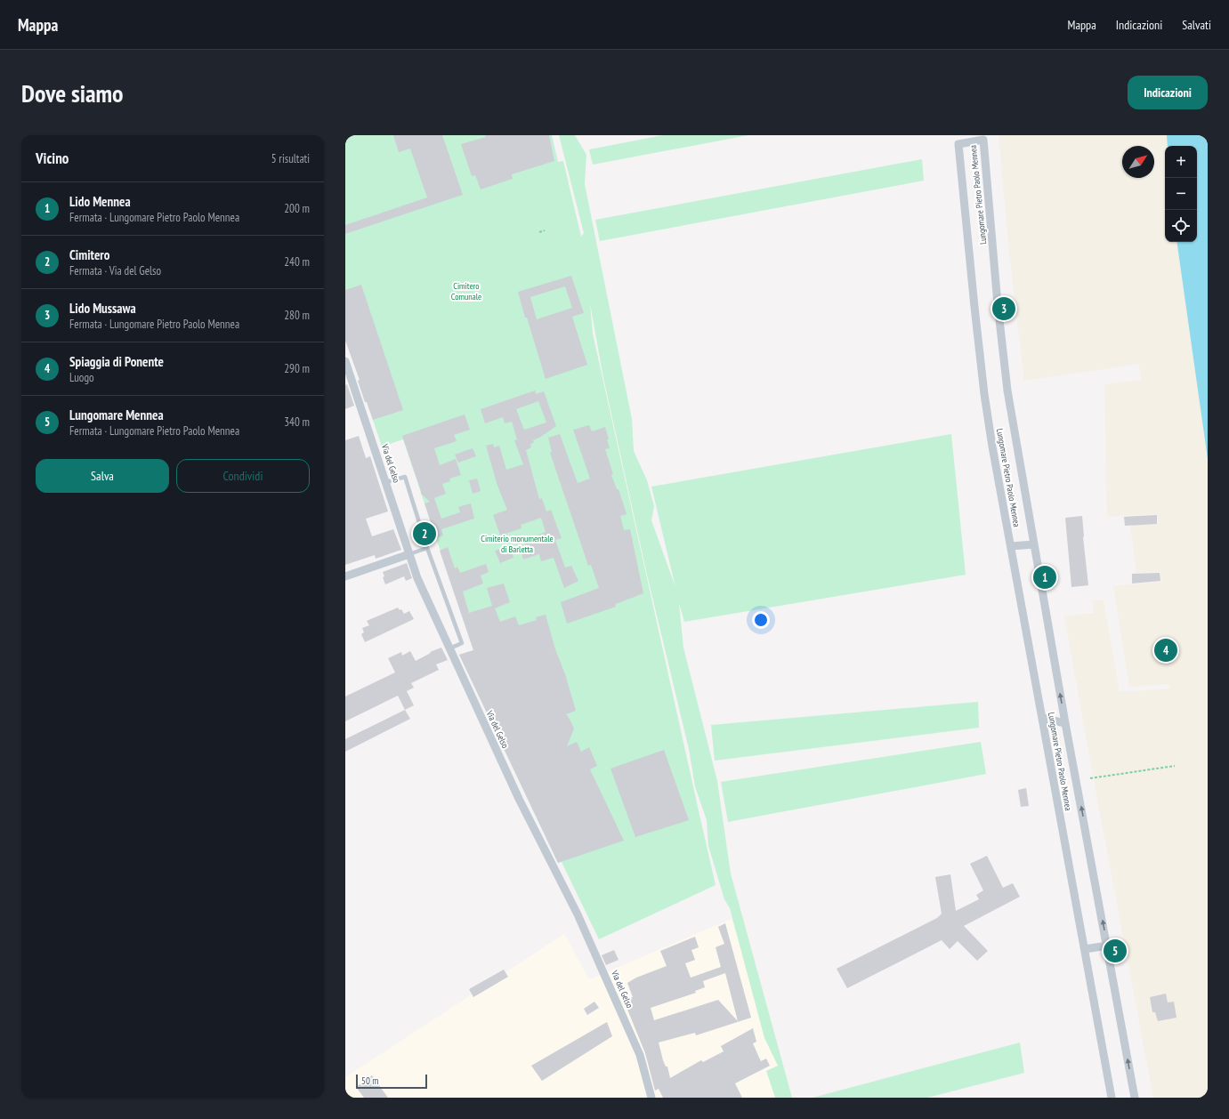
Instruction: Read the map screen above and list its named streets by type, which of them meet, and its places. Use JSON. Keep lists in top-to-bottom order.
{
  "streets": {
    "street": ["Lungomare Pietro Paolo Mennea", "Via del Gelso"]
  },
  "parks": ["Cimitero Comunale", "Cimiterio monumentale di Barletta"],
  "scale_bar": "50 m",
  "north": "top right",
  "page": {
    "header": "Mappa",
    "nav": ["Mappa", "Indicazioni", "Salvati"],
    "buttons": [
      "Indicazioni",
      ["Salva", "Condividi"]
    ],
    "title": "Dove siamo",
    "heading": ["Vicino", "5 risultati"],
    "map_buttons": ["+", "−"],
    "list": [
      {
        "mark": "1",
        "name": "Lido Mennea",
        "note": "Fermata · Lungomare Pietro Paolo Mennea",
        "value": "200 m"
      },
      {
        "mark": "2",
        "name": "Cimitero",
        "note": "Fermata · Via del Gelso",
        "value": "240 m"
      },
      {
        "mark": "3",
        "name": "Lido Mussawa",
        "note": "Fermata · Lungomare Pietro Paolo Mennea",
        "value": "280 m"
      },
      {
        "mark": "4",
        "name": "Spiaggia di Ponente",
        "note": "Luogo",
        "value": "290 m"
      },
      {
        "mark": "5",
        "name": "Lungomare Mennea",
        "note": "Fermata · Lungomare Pietro Paolo Mennea",
        "value": "340 m"
      }
    ],
    "pins": [
      "3",
      "2",
      "1",
      "4",
      "5"
    ],
    "scale": "50 m"
  }
}
